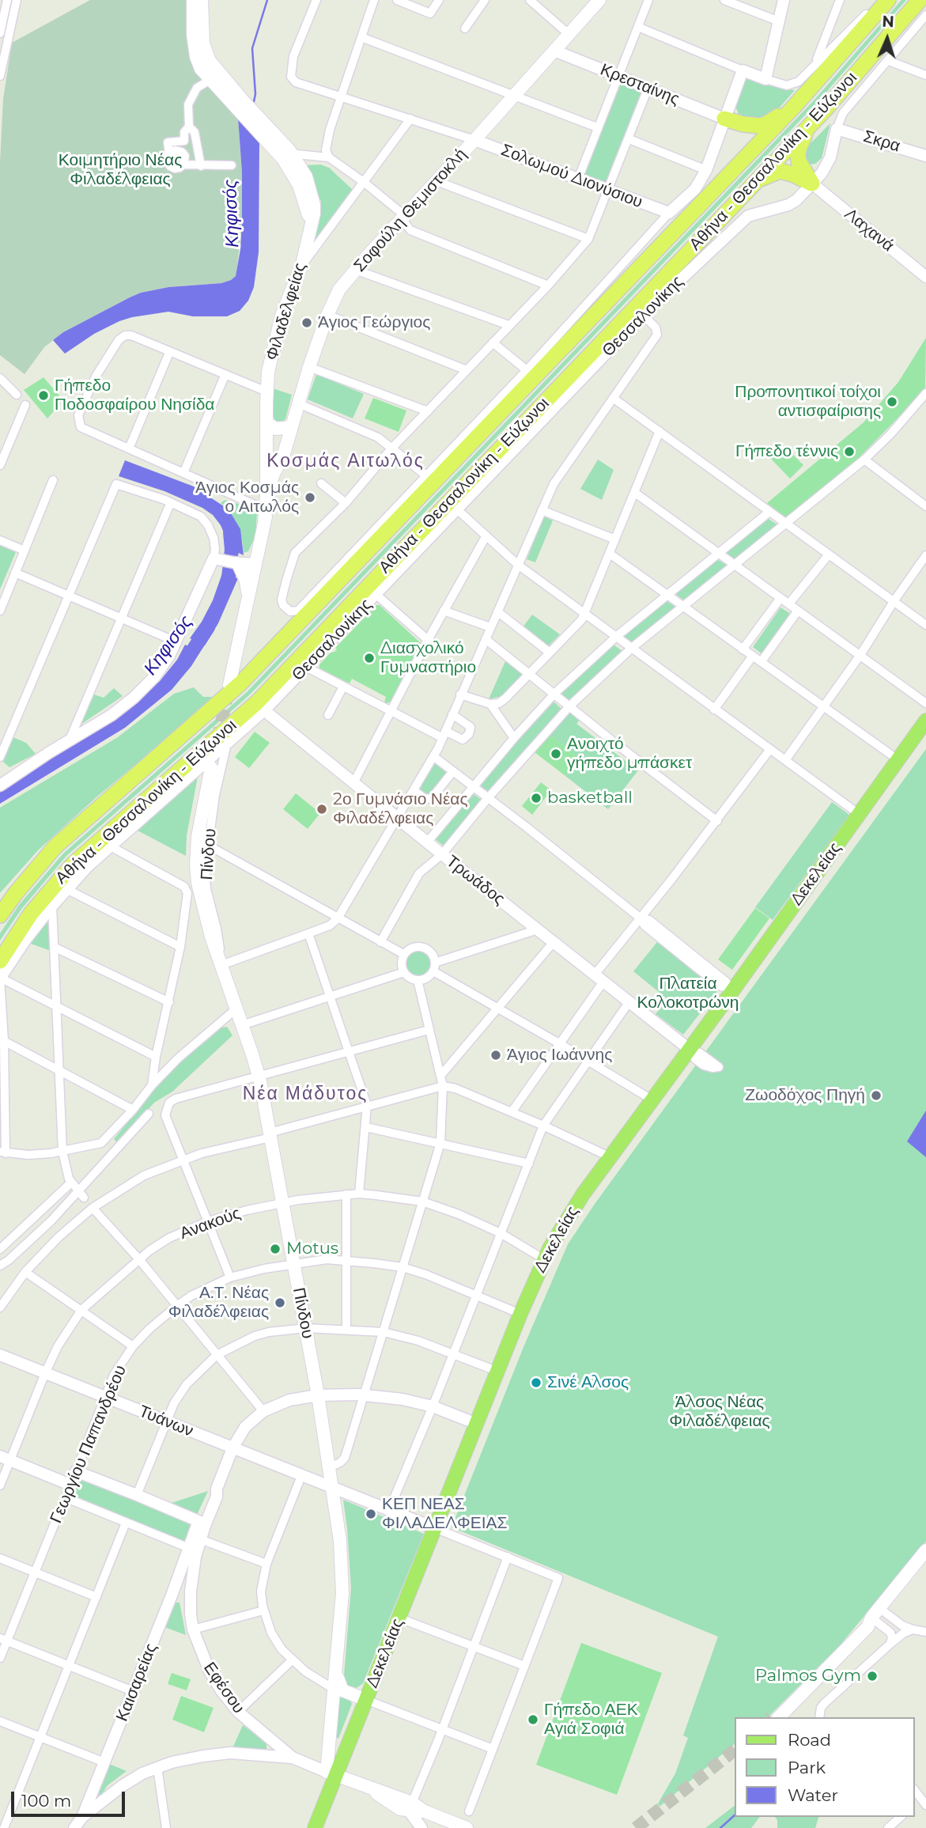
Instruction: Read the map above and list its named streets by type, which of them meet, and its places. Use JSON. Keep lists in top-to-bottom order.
{
  "streets": {
    "highway": ["Αθήνα - Θεσσαλονίκη - Εύζωνοι"],
    "main road": [
      "Σοφούλη Θεμιστοκλή",
      "Φιλαδελφείας",
      "Πίνδου",
      "Δεκελείας"
    ],
    "street": [
      "Κρεσταίνης",
      "Σκρα",
      "Σολωμού Διονύσιου",
      "Λαχανά",
      "Θεσσαλονίκης",
      "Τρωάδος",
      "Ανακούς",
      "Τυάνων",
      "Γεωργίου Παπανδρέου",
      "Καισαρείας",
      "Εφέσου"
    ]
  },
  "crossings": [
    ["Κρεσταίνης", "Σοφούλη Θεμιστοκλή"],
    ["Σκρα", "Θεσσαλονίκης"],
    ["Αθήνα - Θεσσαλονίκη - Εύζωνοι", "Τρωάδος"],
    ["Σολωμού Διονύσιου", "Σοφούλη Θεμιστοκλή"],
    ["Σοφούλη Θεμιστοκλή", "Φιλαδελφείας"],
    ["Λαχανά", "Θεσσαλονίκης"],
    ["Πίνδου", "Δεκελείας"],
    ["Πίνδου", "Ανακούς"],
    ["Πίνδου", "Τυάνων"],
    ["Πίνδου", "Γεωργίου Παπανδρέου"],
    ["Πίνδου", "Εφέσου"],
    ["Δεκελείας", "Τρωάδος"],
    ["Δεκελείας", "Ανακούς"],
    ["Δεκελείας", "Τυάνων"],
    ["Δεκελείας", "Γεωργίου Παπανδρέου"],
    ["Δεκελείας", "Εφέσου"],
    ["Ανακούς", "Τυάνων"],
    ["Τυάνων", "Γεωργίου Παπανδρέου"],
    ["Τυάνων", "Εφέσου"],
    ["Καισαρείας", "Εφέσου"]
  ],
  "districts": ["Κοσμάς Αιτωλός", "Νέα Μάδυτος"],
  "water": ["Κηφισός"],
  "parks": ["Κοιμητήριο Νέας Φιλαδέλφειας", "Πλατεία Κολοκοτρώνη", "Άλσος Νέας Φιλαδέλφειας"],
  "places": [
    "Άγιος Γεώργιος",
    "Γήπεδο Ποδοσφαίρου Νησίδα",
    "Προπονητικοί τοίχοι αντισφαίρισης",
    "Γήπεδο τέννις",
    "Άγιος Κοσμάς ο Αιτωλός",
    "Διασχολικό Γυμναστήριο",
    "Ανοιχτό γήπεδο μπάσκετ",
    "basketball",
    "2ο Γυμνάσιο Νέας Φιλαδέλφειας",
    "Άγιος Ιωάννης",
    "Ζωοδόχος Πηγή",
    "Motus",
    "Α.Τ. Νέας Φιλαδέλφειας",
    "Σινέ Αλσος",
    "ΚΕΠ ΝΕΑΣ ΦΙΛΑΔΕΛΦΕΙΑΣ",
    "Palmos Gym",
    "Γήπεδο ΑΕΚ Αγιά Σοφιά"
  ],
  "legend": ["Road", "Park", "Water"],
  "scale_bar": "100 m",
  "north": "top"
}
